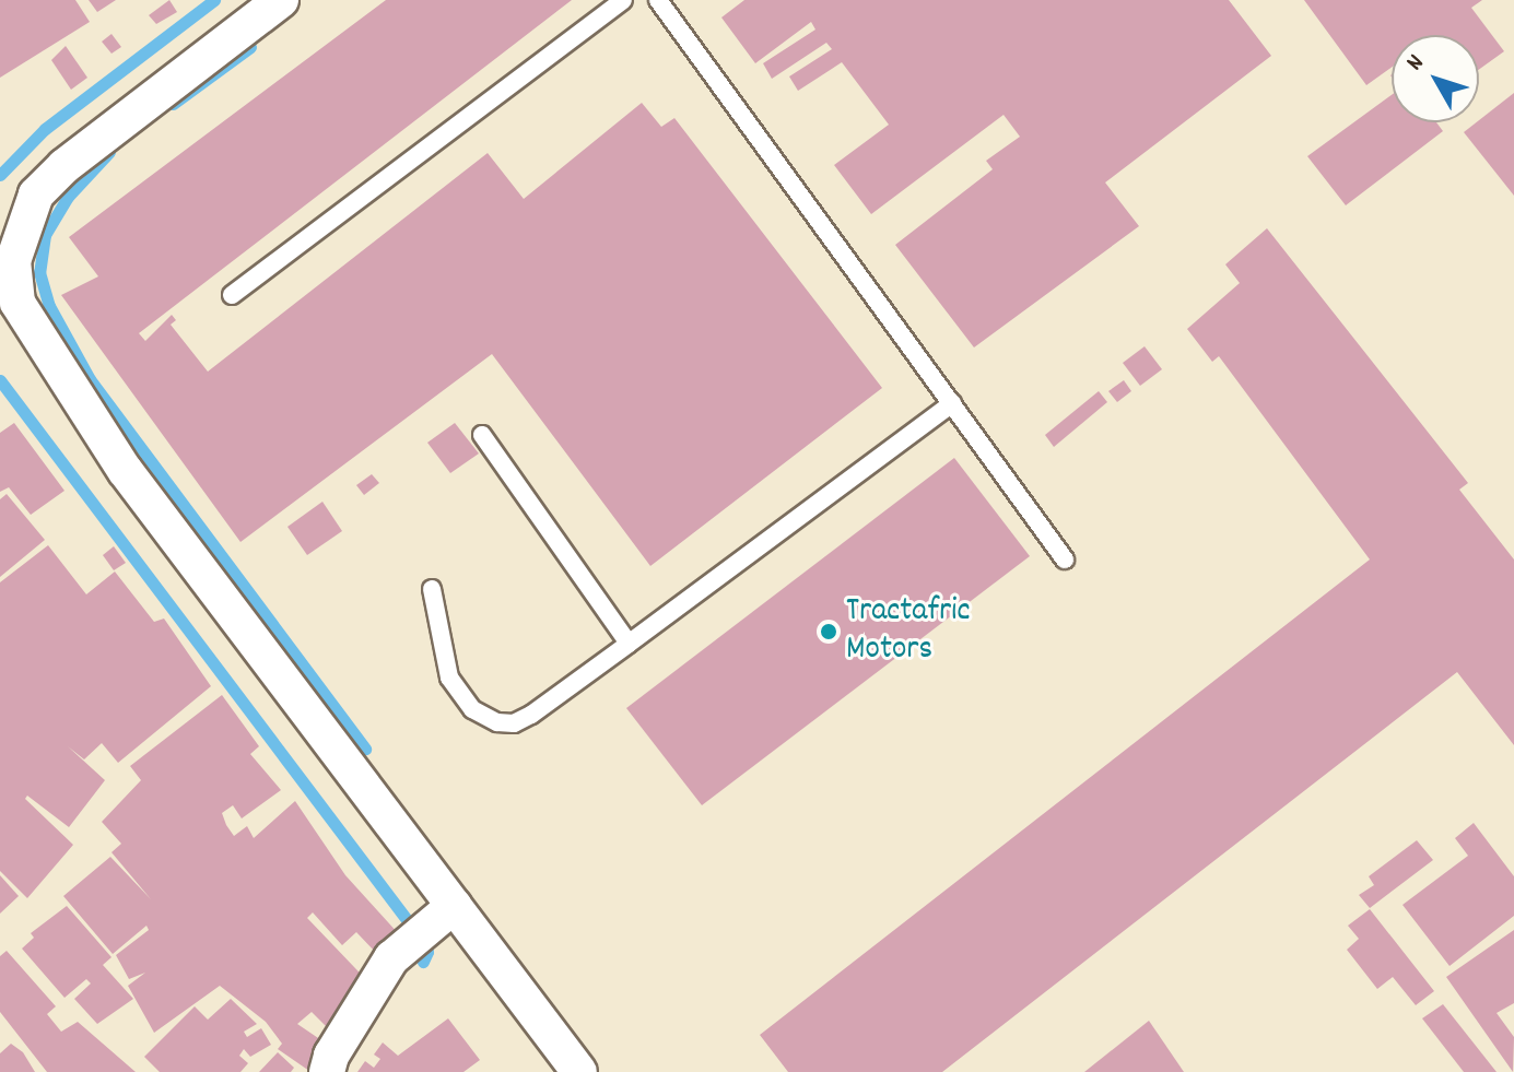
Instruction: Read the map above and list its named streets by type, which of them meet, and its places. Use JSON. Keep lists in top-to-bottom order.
{
  "places": ["Tractafric Motors"],
  "north": "top left"
}
